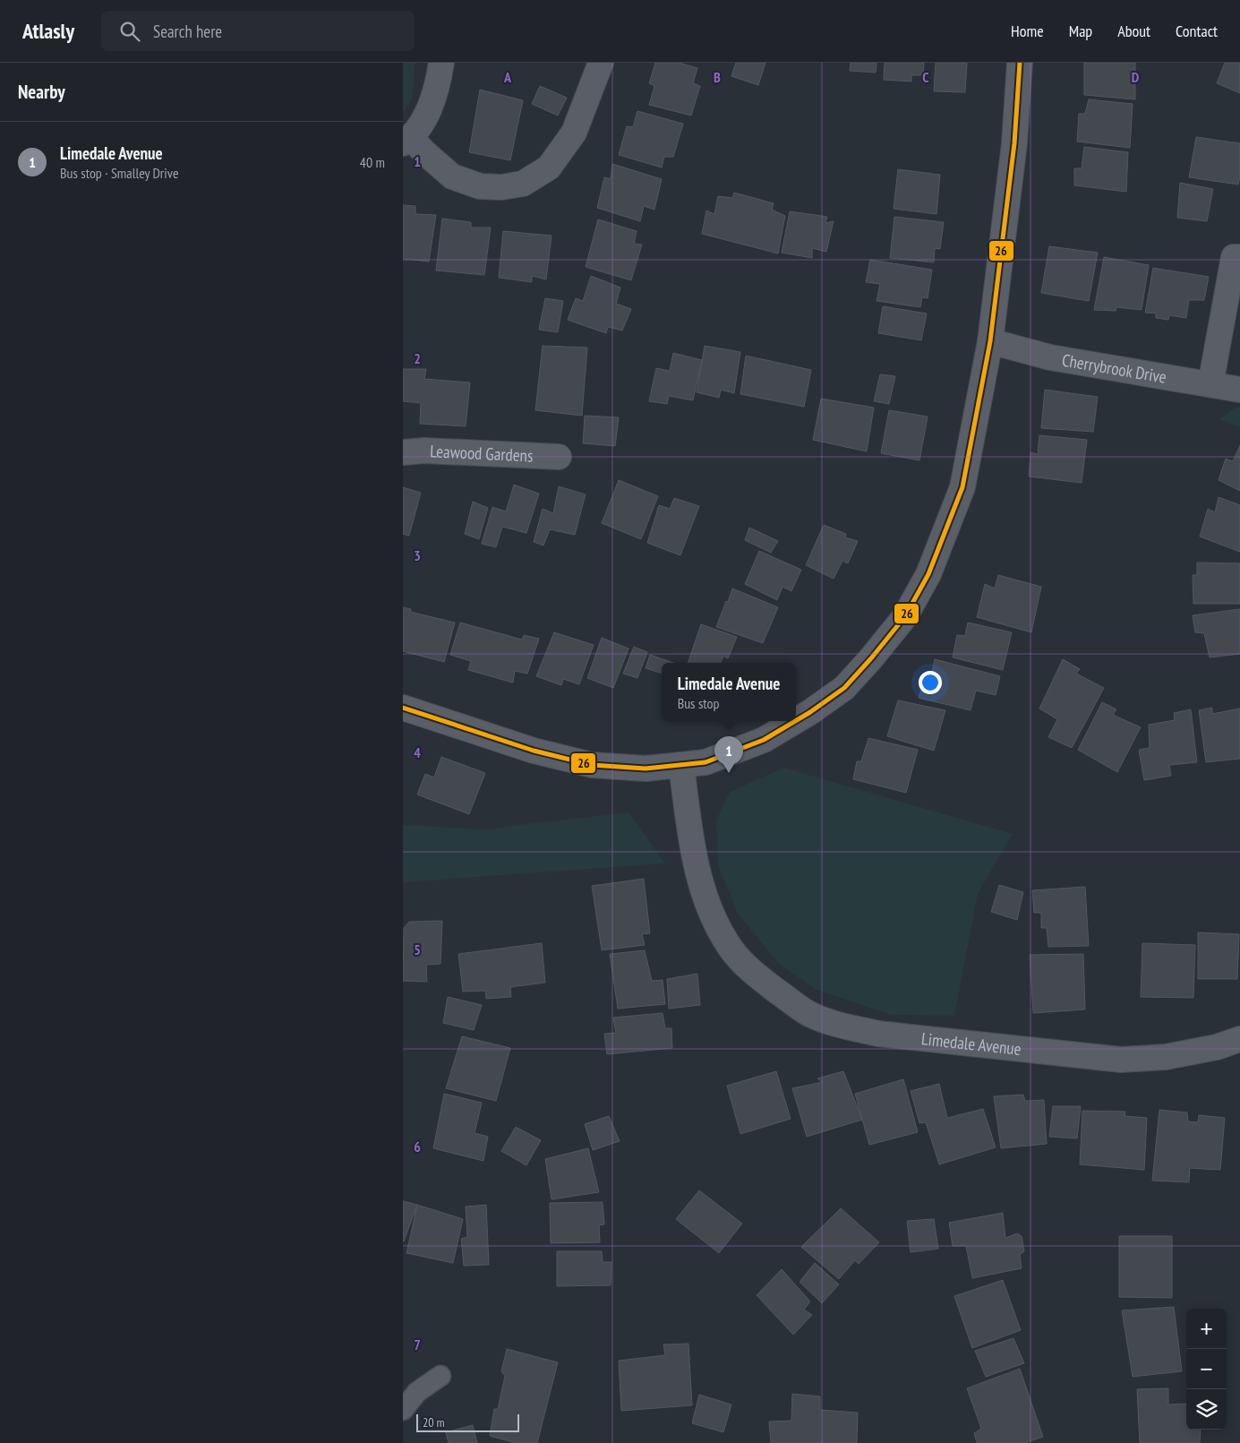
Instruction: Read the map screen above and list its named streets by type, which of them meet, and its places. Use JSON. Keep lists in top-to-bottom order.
{
  "streets": {
    "street": ["Cherrybrook Drive", "Leawood Gardens", "Limedale Avenue"]
  },
  "lines": ["transit line 26"],
  "scale_bar": "20 m",
  "page": {
    "header": "Atlasly",
    "search": "Search here",
    "nav": [
      "Home",
      "Map",
      "About",
      "Contact"
    ],
    "heading": "Nearby",
    "list": [
      {
        "mark": "1",
        "name": "Limedale Avenue",
        "note": "Bus stop · Smalley Drive",
        "value": "40 m"
      }
    ],
    "popup": ["Limedale Avenue", "Bus stop"],
    "pins": "1",
    "map_buttons": ["+", "−"],
    "scale": "20 m"
  },
  "grid": {
    "columns": [
      "A",
      "B",
      "C",
      "D"
    ],
    "rows": [
      "1",
      "2",
      "3",
      "4",
      "5",
      "6",
      "7"
    ]
  }
}
